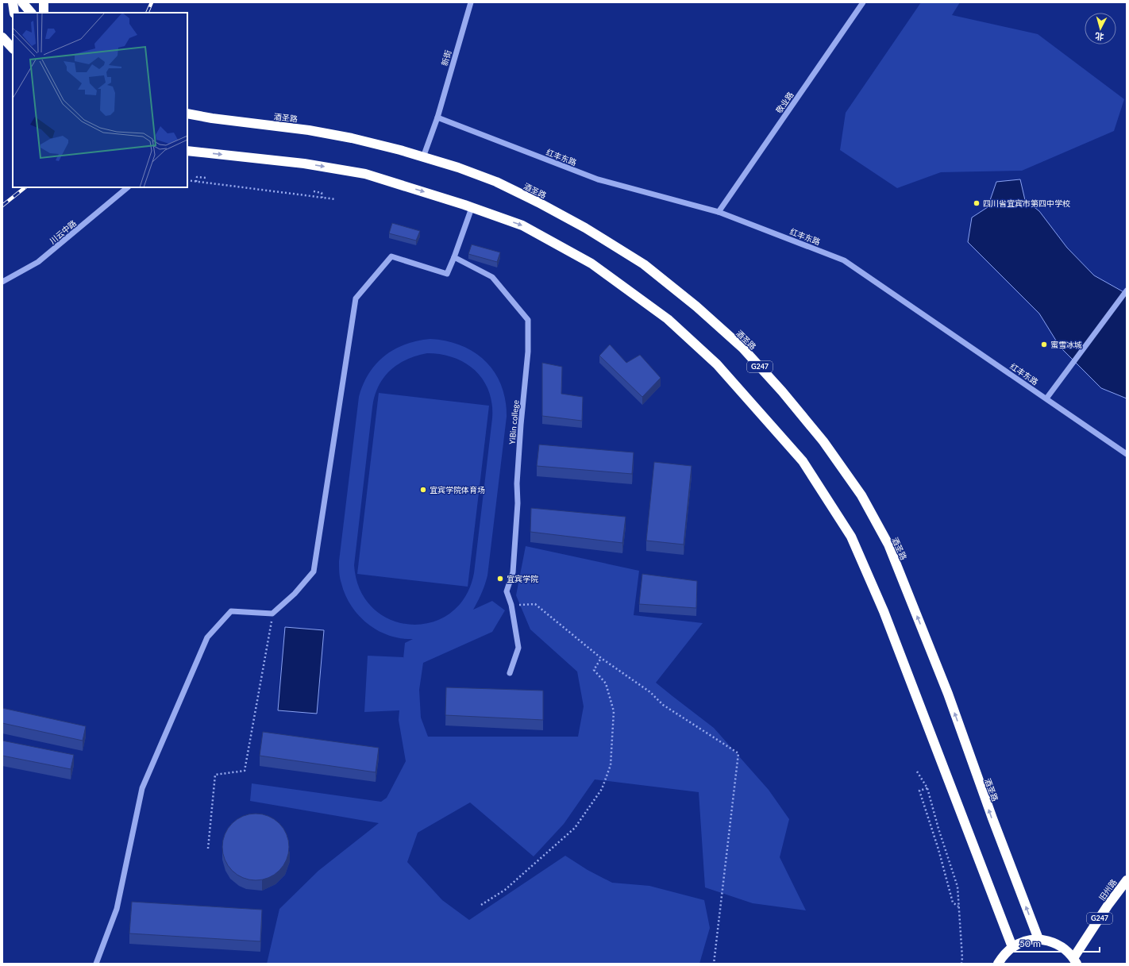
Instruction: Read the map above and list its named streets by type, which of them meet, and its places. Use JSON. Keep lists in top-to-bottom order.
{
  "streets": {
    "highway": ["酒圣路", "G247", "旧州路"],
    "street": [
      "新街",
      "敬业路",
      "红丰东路",
      "川云中路",
      "YiBin college"
    ]
  },
  "crossings": [
    ["新街", "酒圣路"],
    ["新街", "红丰东路"],
    ["敬业路", "红丰东路"],
    ["酒圣路", "G247"],
    ["G247", "旧州路"]
  ],
  "places": [
    "四川省宜宾市第四中学校",
    "蜜雪冰城",
    "宜宾学院体育场",
    "宜宾学院"
  ],
  "scale_bar": "50 m",
  "north": "bottom"
}
